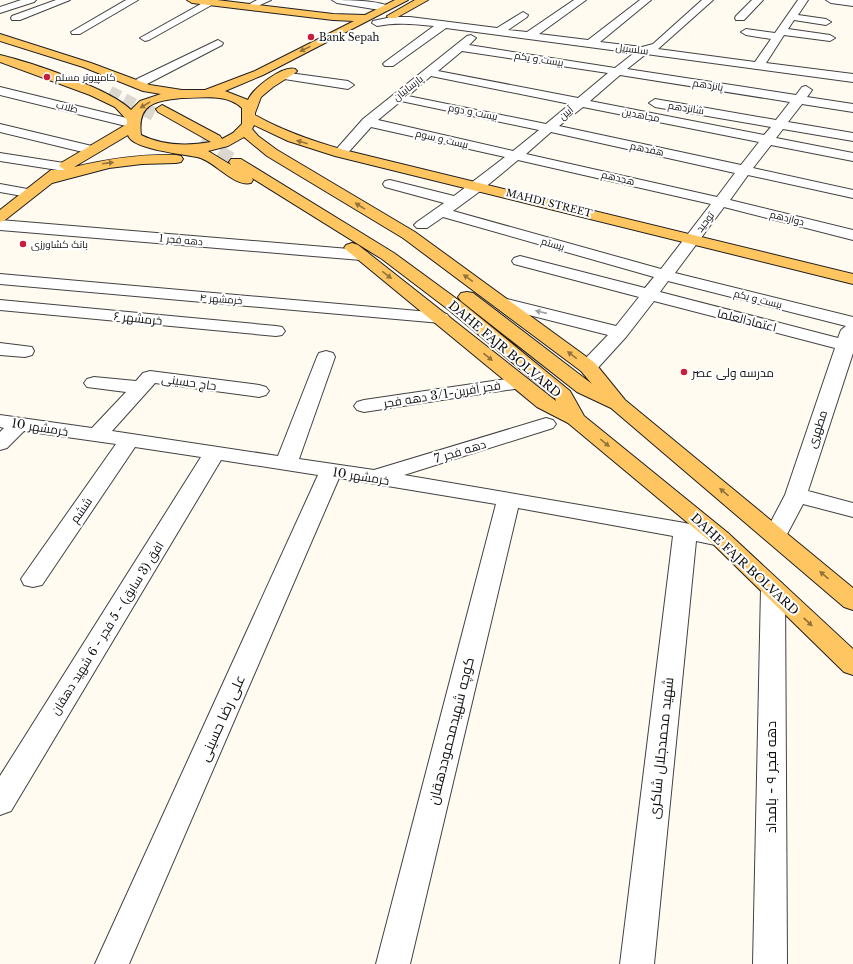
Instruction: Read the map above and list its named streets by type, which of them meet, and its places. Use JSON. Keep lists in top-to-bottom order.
{
  "streets": {
    "main road": ["MAHDI STREET", "DAHE FAJR BOLVARD"],
    "street": [
      "سلسبیل",
      "بیست و یکم",
      "پانزدهم",
      "پارساییان",
      "طلاب",
      "شانزدهم",
      "بیست و دوم",
      "آیین",
      "مجاهدین",
      "بیست و سوم",
      "هفدهم",
      "هجدهم",
      "دوازدهم",
      "توحید",
      "دهه فجر 1",
      "بیستم",
      "خرمشهر ۴",
      "خرمشهر ۶",
      "اعتمادالعلما",
      "حاج حسینی",
      "فجر آفرین-3/1 دهه فجر",
      "خرمشهر 10",
      "مطهری",
      "دهه فجر 7",
      "ششم",
      "افق (3 سابق) - 5 فجر - 6 شهید دهقان",
      "علی رضا حسینی",
      "کوچه شهیدمحموددهقان",
      "شهید محمدجلال شاکری",
      "دهه فجر ۹ - بامداد"
    ]
  },
  "crossings": [
    ["سلسبیل", "پارساییان"],
    ["سلسبیل", "آیین"],
    ["سلسبیل", "توحید"],
    ["بیست و یکم", "پانزدهم"],
    ["بیست و یکم", "پارساییان"],
    ["بیست و یکم", "آیین"],
    ["بیست و یکم", "توحید"],
    ["بیست و یکم", "بیستم"],
    ["بیست و یکم", "مطهری"],
    ["پانزدهم", "آیین"],
    ["پانزدهم", "توحید"],
    ["پارساییان", "بیست و دوم"],
    ["پارساییان", "مجاهدین"],
    ["پارساییان", "بیست و سوم"],
    ["پارساییان", "MAHDI STREET"],
    ["شانزدهم", "توحید"],
    ["بیست و دوم", "آیین"],
    ["بیست و دوم", "هفدهم"],
    ["آیین", "مجاهدین"],
    ["آیین", "بیست و سوم"],
    ["آیین", "هفدهم"],
    ["آیین", "هجدهم"],
    ["آیین", "MAHDI STREET"],
    ["آیین", "بیستم"],
    ["مجاهدین", "توحید"],
    ["بیست و سوم", "هجدهم"],
    ["هفدهم", "توحید"],
    ["هجدهم", "دوازدهم"],
    ["هجدهم", "توحید"],
    ["MAHDI STREET", "توحید"],
    ["دوازدهم", "توحید"],
    ["توحید", "بیستم"],
    ["توحید", "اعتمادالعلما"],
    ["اعتمادالعلما", "مطهری"],
    ["DAHE FAJR BOLVARD", "خرمشهر 10"],
    ["DAHE FAJR BOLVARD", "مطهری"],
    ["DAHE FAJR BOLVARD", "دهه فجر ۹ - بامداد"],
    ["حاج حسینی", "خرمشهر 10"],
    ["خرمشهر 10", "دهه فجر 7"],
    ["خرمشهر 10", "ششم"],
    ["خرمشهر 10", "افق (3 سابق) - 5 فجر - 6 شهید دهقان"],
    ["خرمشهر 10", "علی رضا حسینی"],
    ["خرمشهر 10", "کوچه شهیدمحموددهقان"],
    ["خرمشهر 10", "شهید محمدجلال شاکری"]
  ],
  "places": [
    "Bank Sepah",
    "کامپیوتر مسلم",
    "بانک کشاورزی",
    "مدرسه ولی عصر"
  ]
}
